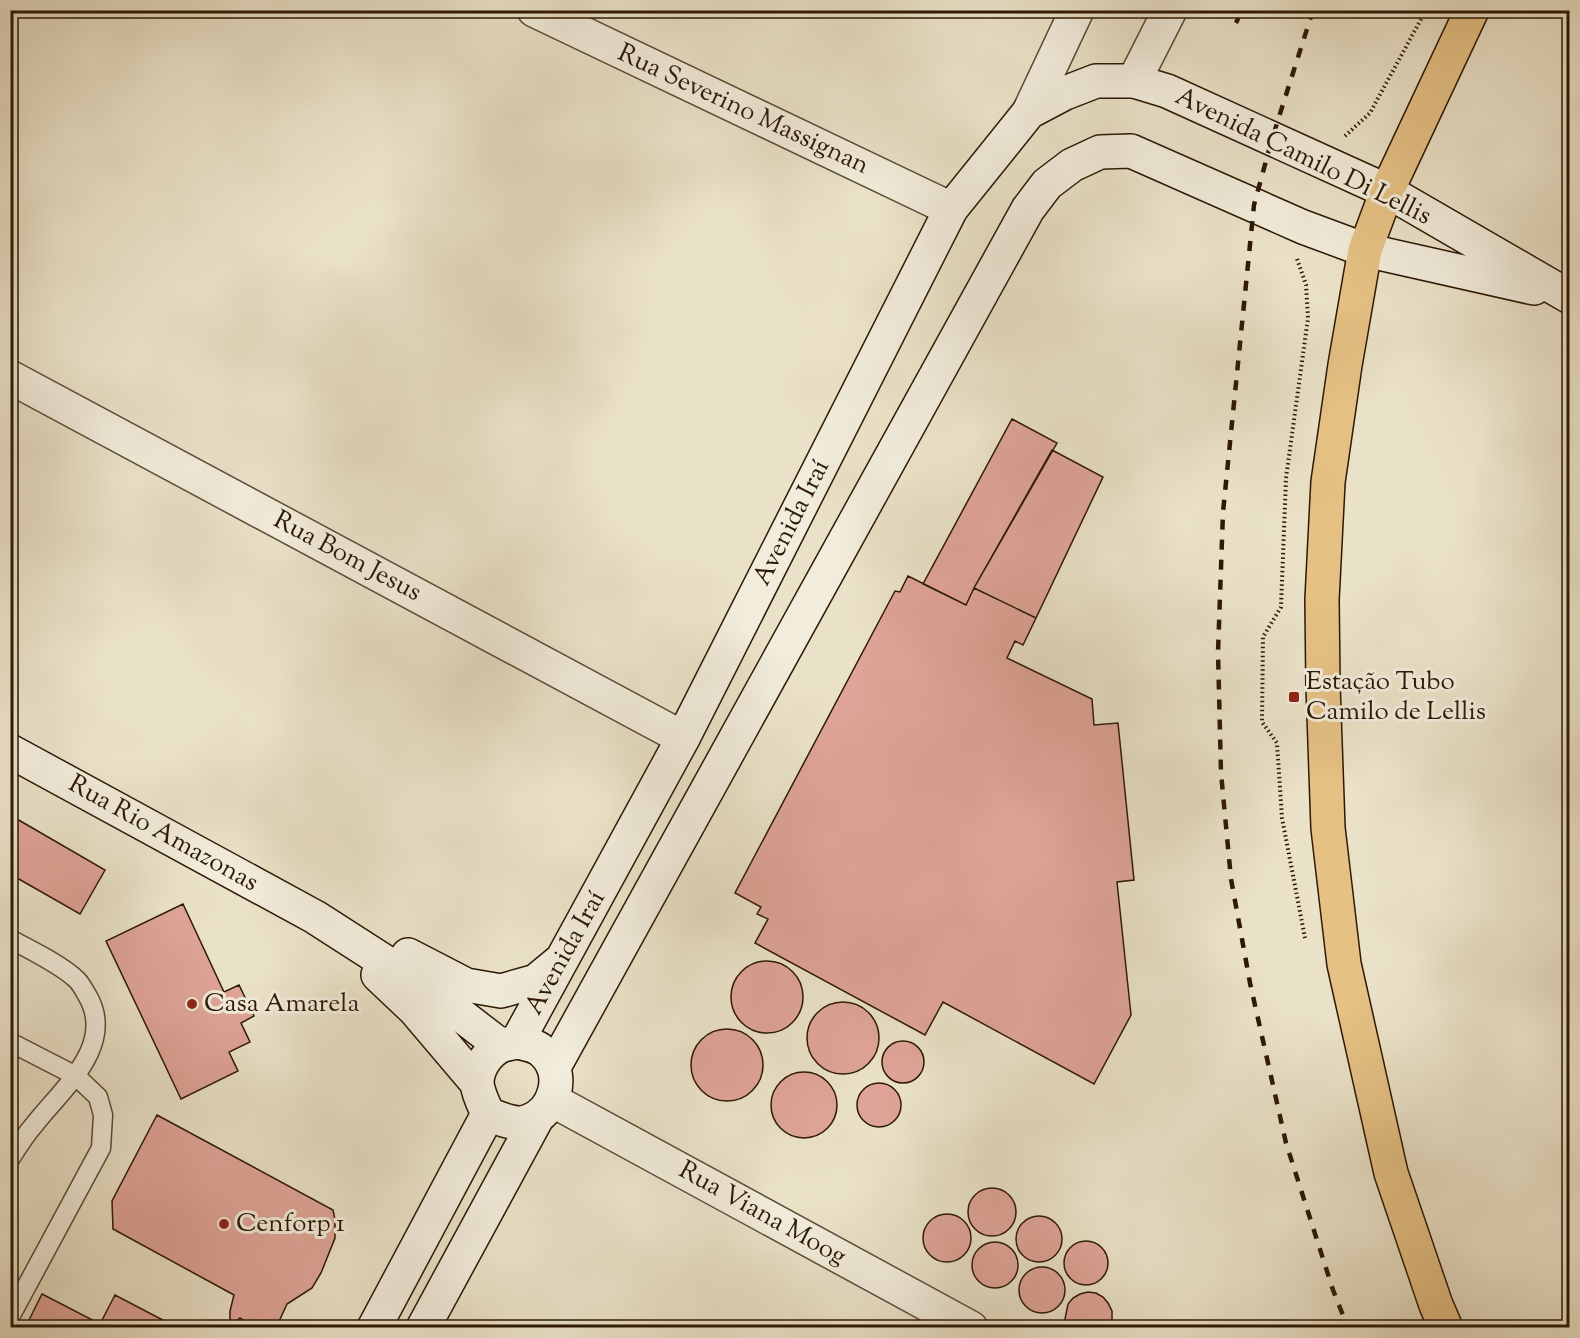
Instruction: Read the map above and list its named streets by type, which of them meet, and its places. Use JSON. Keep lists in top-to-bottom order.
{
  "streets": {
    "main road": [
      "Rua Severino Massignan",
      "Avenida Camilo Di Lellis",
      "Avenida Iraí",
      "Rua Bom Jesus",
      "Rua Rio Amazonas",
      "Rua Viana Moog"
    ]
  },
  "crossings": [
    ["Rua Severino Massignan", "Avenida Iraí"],
    ["Avenida Camilo Di Lellis", "Avenida Iraí"],
    ["Avenida Iraí", "Rua Bom Jesus"],
    ["Avenida Iraí", "Rua Rio Amazonas"],
    ["Avenida Iraí", "Rua Viana Moog"],
    ["Rua Rio Amazonas", "Rua Viana Moog"]
  ],
  "places": {
    "transit": ["Estação Tubo Camilo de Lellis"],
    "other": ["Casa Amarela", "Cenforp 1"]
  }
}
